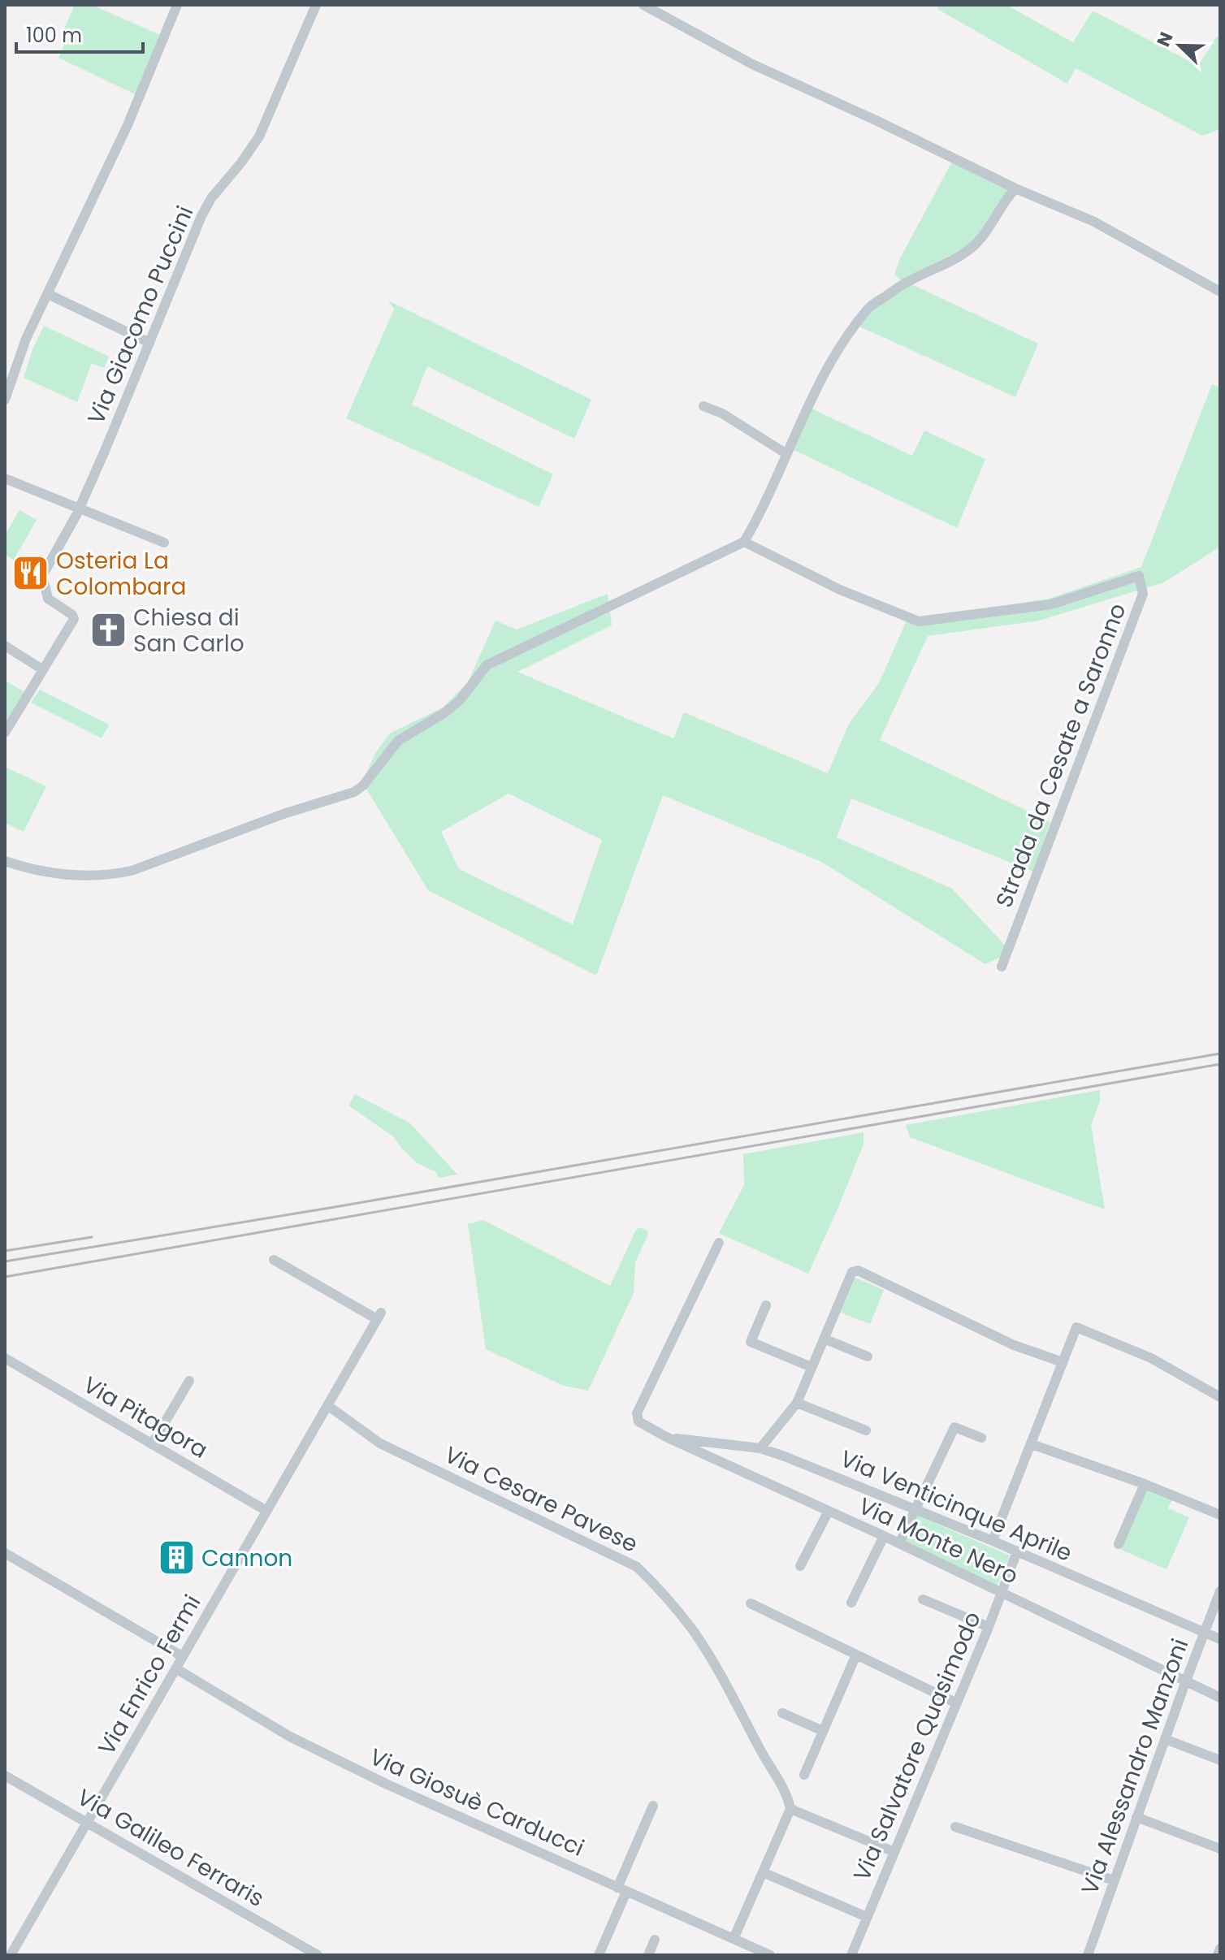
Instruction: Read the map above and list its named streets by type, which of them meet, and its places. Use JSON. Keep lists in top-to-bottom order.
{
  "streets": {
    "street": [
      "Via Giacomo Puccini",
      "Strada da Cesate a Saronno",
      "Via Pitagora",
      "Via Cesare Pavese",
      "Via Venticinque Aprile",
      "Via Monte Nero",
      "Via Enrico Fermi",
      "Via Salvatore Quasimodo",
      "Via Alessandro Manzoni",
      "Via Giosuè Carducci",
      "Via Galileo Ferraris"
    ]
  },
  "crossings": [
    ["Via Pitagora", "Via Enrico Fermi"],
    ["Via Cesare Pavese", "Via Enrico Fermi"],
    ["Via Venticinque Aprile", "Via Monte Nero"],
    ["Via Venticinque Aprile", "Via Salvatore Quasimodo"],
    ["Via Venticinque Aprile", "Via Alessandro Manzoni"],
    ["Via Monte Nero", "Via Salvatore Quasimodo"],
    ["Via Monte Nero", "Via Alessandro Manzoni"],
    ["Via Enrico Fermi", "Via Giosuè Carducci"],
    ["Via Enrico Fermi", "Via Galileo Ferraris"]
  ],
  "places": {
    "restaurant": ["Osteria La Colombara"],
    "church": ["Chiesa di San Carlo"],
    "building": ["Cannon"]
  },
  "scale_bar": "100 m",
  "north": "top left"
}
